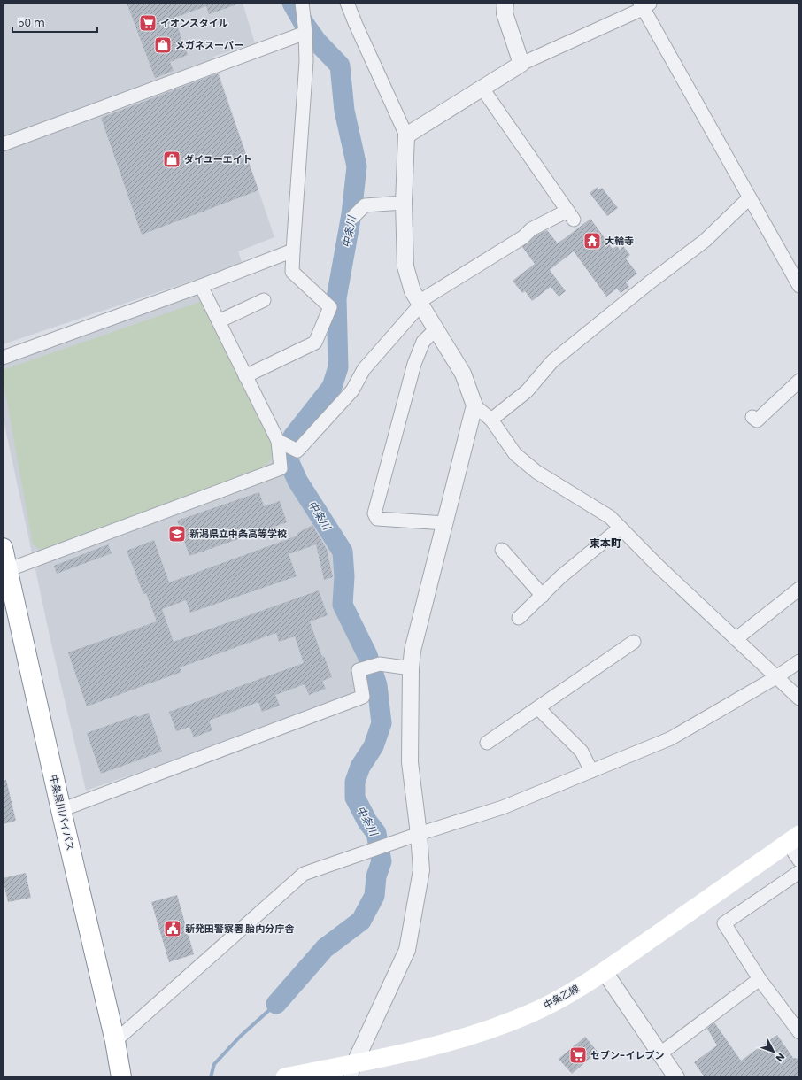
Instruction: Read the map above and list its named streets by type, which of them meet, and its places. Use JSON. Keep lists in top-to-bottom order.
{
  "streets": {
    "highway": ["中条黒川バイパス"],
    "main road": ["中条乙線"]
  },
  "districts": ["東本町"],
  "water": ["中条川"],
  "places": {
    "supermarket": ["イオンスタイル", "セブン-イレブン"],
    "shop": ["メガネスーパー", "ダイユーエイト"],
    "temple": ["大輪寺"],
    "school or university": ["新潟県立中条高等学校"],
    "public building": ["新発田警察署 胎内分庁舎"]
  },
  "scale_bar": "50 m",
  "north": "bottom right"
}
